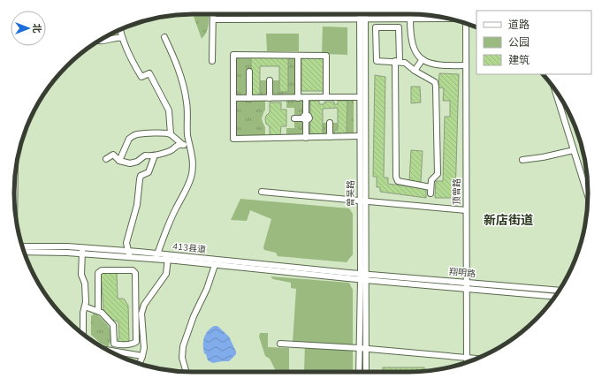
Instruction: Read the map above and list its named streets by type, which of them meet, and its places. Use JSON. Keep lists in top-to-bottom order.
{
  "streets": {
    "street": [
      "顶曾路",
      "曾吴路",
      "413县道",
      "翔明路"
    ]
  },
  "crossings": [
    ["顶曾路", "翔明路"],
    ["曾吴路", "413县道"],
    ["曾吴路", "翔明路"],
    ["413县道", "翔明路"]
  ],
  "districts": ["新店街道"],
  "legend": ["道路", "公园", "建筑"],
  "north": "right"
}
